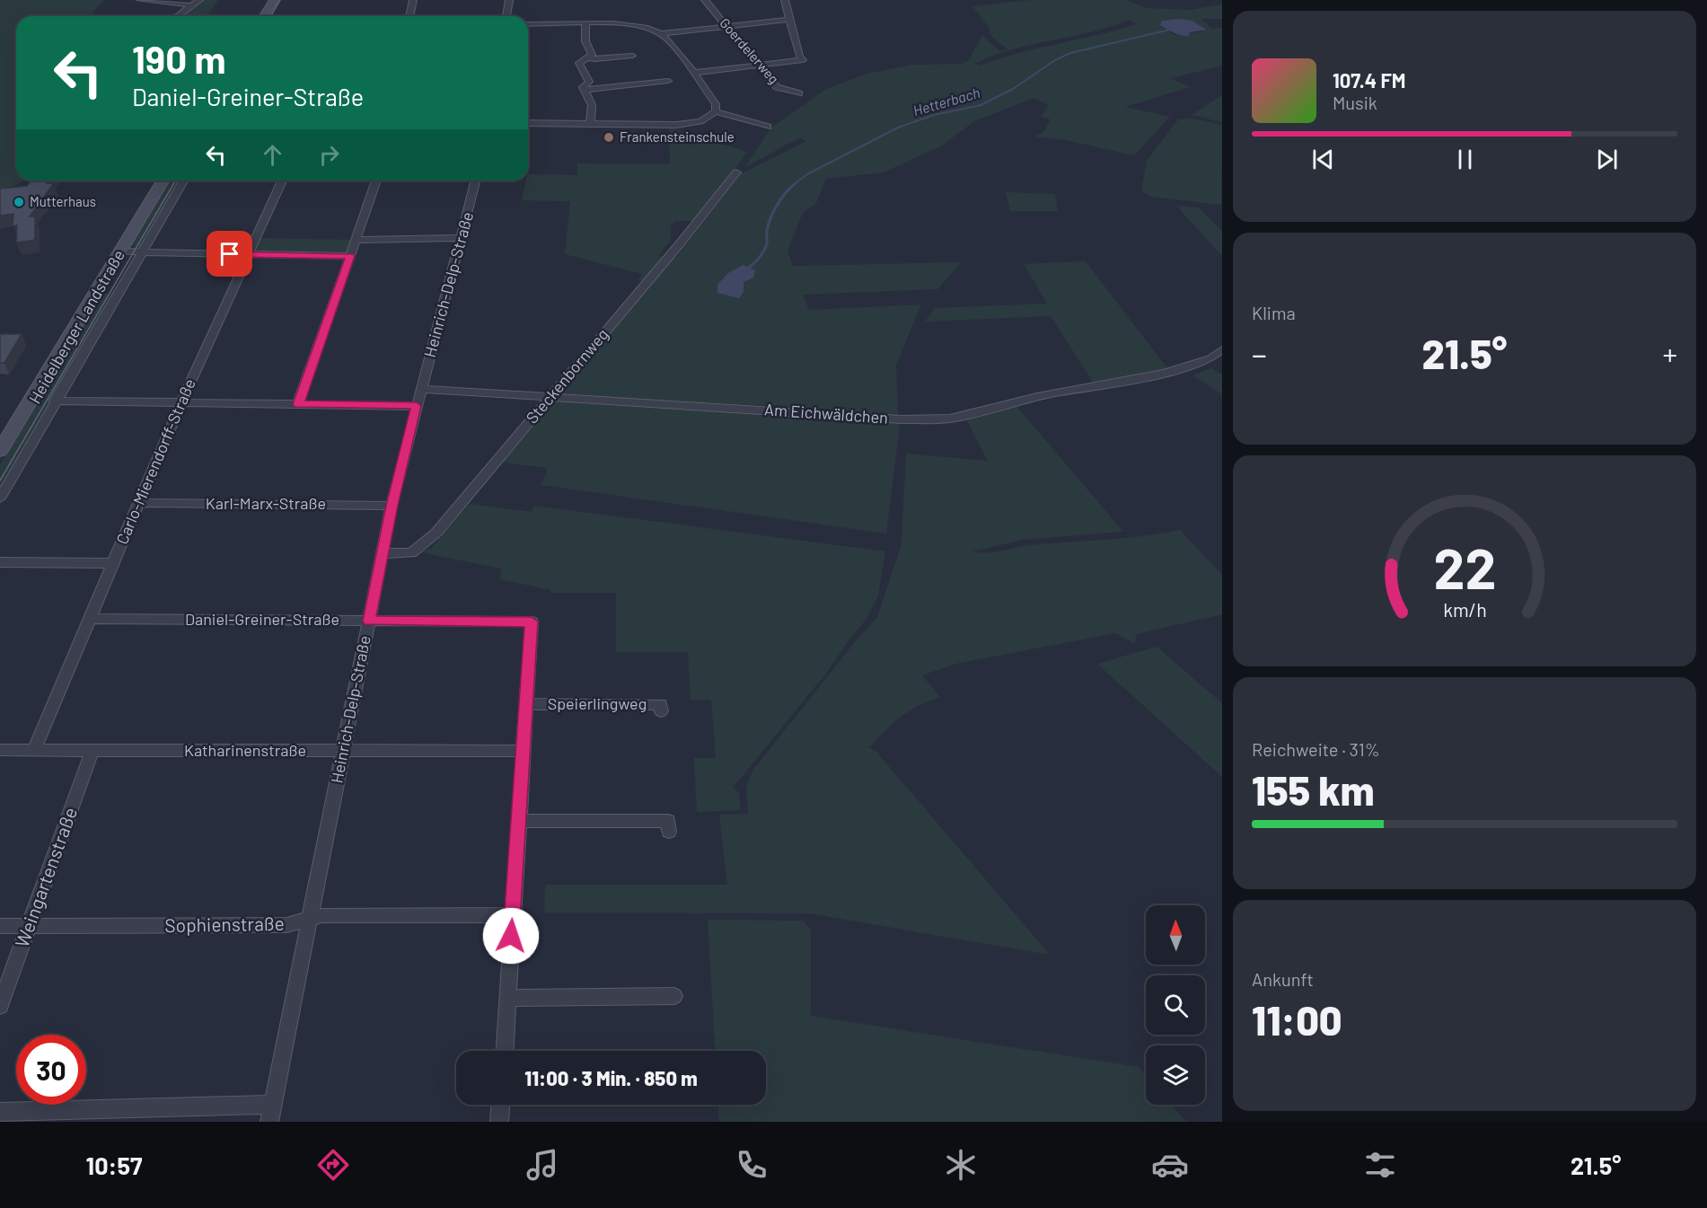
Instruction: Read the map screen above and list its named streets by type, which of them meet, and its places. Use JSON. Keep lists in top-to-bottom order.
{
  "streets": {
    "street": [
      "Goerdelerweg",
      "Heinrich-Delp-Straße",
      "Heidelberger Landstraße",
      "Steckenbornweg",
      "Am Eichwäldchen",
      "Carlo-Mierendorff-Straße",
      "Karl-Marx-Straße",
      "Daniel-Greiner-Straße",
      "Speierlingweg",
      "Katharinenstraße",
      "Weingartenstraße",
      "Sophienstraße"
    ]
  },
  "crossings": [
    ["Heinrich-Delp-Straße", "Steckenbornweg"],
    ["Heinrich-Delp-Straße", "Am Eichwäldchen"],
    ["Heinrich-Delp-Straße", "Karl-Marx-Straße"],
    ["Heinrich-Delp-Straße", "Daniel-Greiner-Straße"],
    ["Heinrich-Delp-Straße", "Katharinenstraße"],
    ["Heinrich-Delp-Straße", "Sophienstraße"],
    ["Steckenbornweg", "Am Eichwäldchen"],
    ["Carlo-Mierendorff-Straße", "Karl-Marx-Straße"],
    ["Carlo-Mierendorff-Straße", "Daniel-Greiner-Straße"],
    ["Carlo-Mierendorff-Straße", "Katharinenstraße"],
    ["Daniel-Greiner-Straße", "Speierlingweg"],
    ["Katharinenstraße", "Weingartenstraße"],
    ["Weingartenstraße", "Sophienstraße"]
  ],
  "water": ["Hetterbach"],
  "places": ["Frankensteinschule", "Mutterhaus"],
  "north": "top",
  "page": {
    "turn": ["190 m", "Daniel-Greiner-Straße"],
    "song": ["107.4 FM", "Musik"],
    "tile": [
      "Klima",
      ["Reichweite · 31%", "155 km"],
      ["Ankunft", "11:00"]
    ],
    "heat": ["−", "21.5°", "+"],
    "limit": "30",
    "trip": "11:00 · 3 Min. · 850 m",
    "tabs": ["10:57", "21.5°"],
    "gauge": ["22", "km/h"]
  }
}
